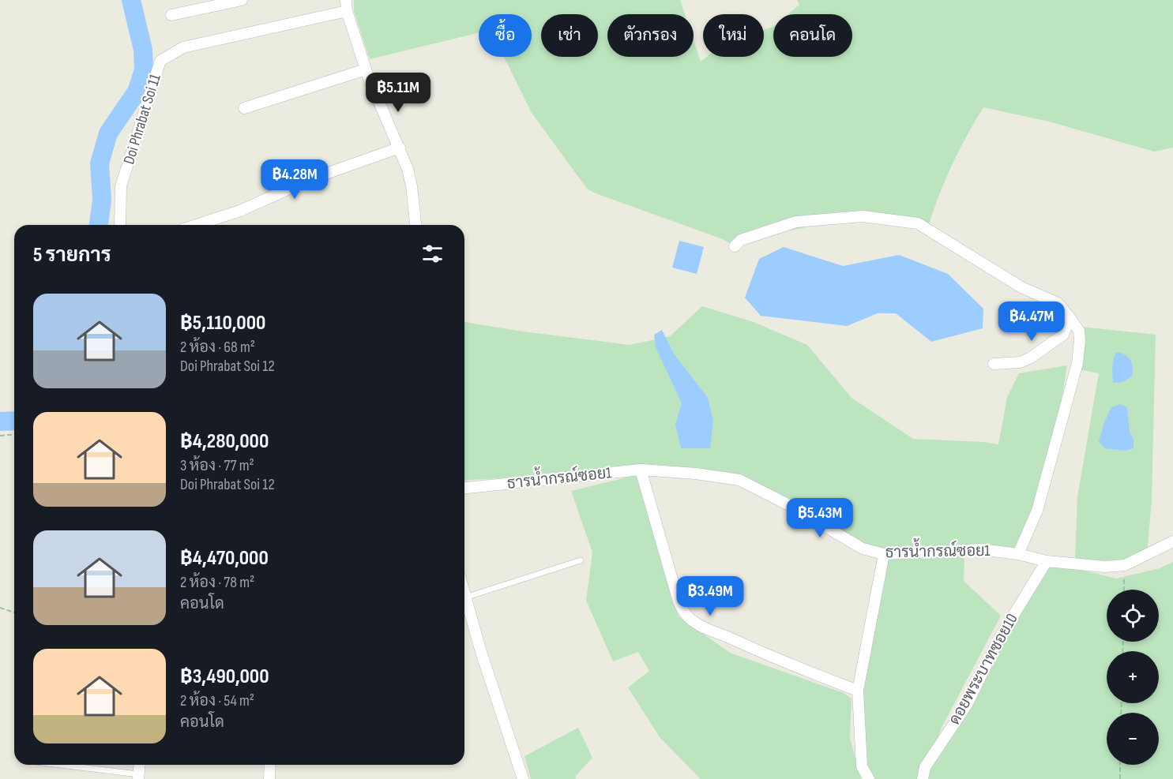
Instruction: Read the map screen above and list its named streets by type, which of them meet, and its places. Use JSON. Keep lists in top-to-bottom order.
{
  "streets": {
    "street": ["Doi Phrabat Soi 11", "ธารน้ำกรณ์ซอย1", "ดอยพระบาทซอย10"]
  },
  "crossings": [
    ["ธารน้ำกรณ์ซอย1", "ดอยพระบาทซอย10"]
  ],
  "page": {
    "chip": [
      "ซื้อ",
      "เช่า",
      "ตัวกรอง",
      "ใหม่",
      "คอนโด"
    ],
    "price": [
      "฿5.11M",
      "฿4.28M",
      "฿4.47M",
      "฿5.43M",
      "฿3.49M"
    ],
    "heading": "5 รายการ",
    "list": [
      {
        "name": "฿5,110,000",
        "note": "2 ห้อง · 68 m² · Doi Phrabat Soi 12"
      },
      {
        "name": "฿4,280,000",
        "note": "3 ห้อง · 77 m² · Doi Phrabat Soi 12"
      },
      {
        "name": "฿4,470,000",
        "note": "2 ห้อง · 78 m² · คอนโด"
      },
      {
        "name": "฿3,490,000",
        "note": "2 ห้อง · 54 m² · คอนโด"
      }
    ],
    "map_buttons": ["+", "−"]
  }
}
